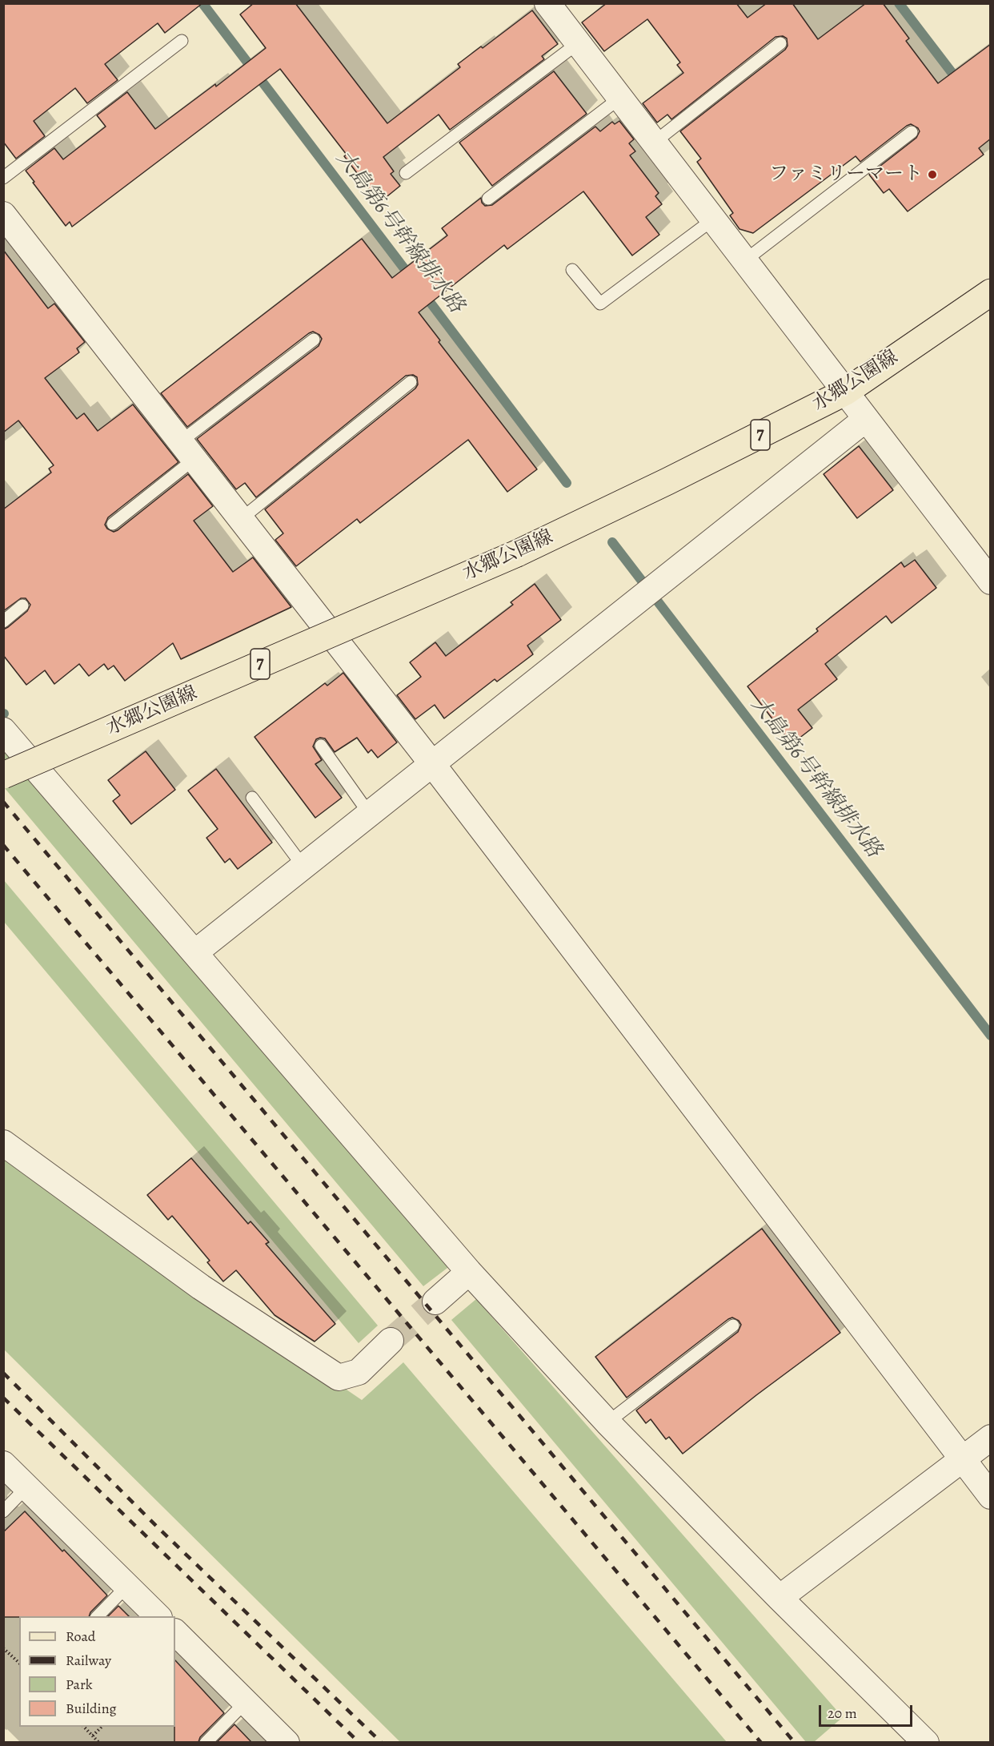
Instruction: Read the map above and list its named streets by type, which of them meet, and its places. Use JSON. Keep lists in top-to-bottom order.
{
  "streets": {
    "main road": ["水郷公園線", "7"]
  },
  "water": ["大島第6号幹線排水路"],
  "places": ["ファミリーマート"],
  "legend": [
    "Road",
    "Railway",
    "Park",
    "Building"
  ],
  "scale_bar": "20 m"
}
